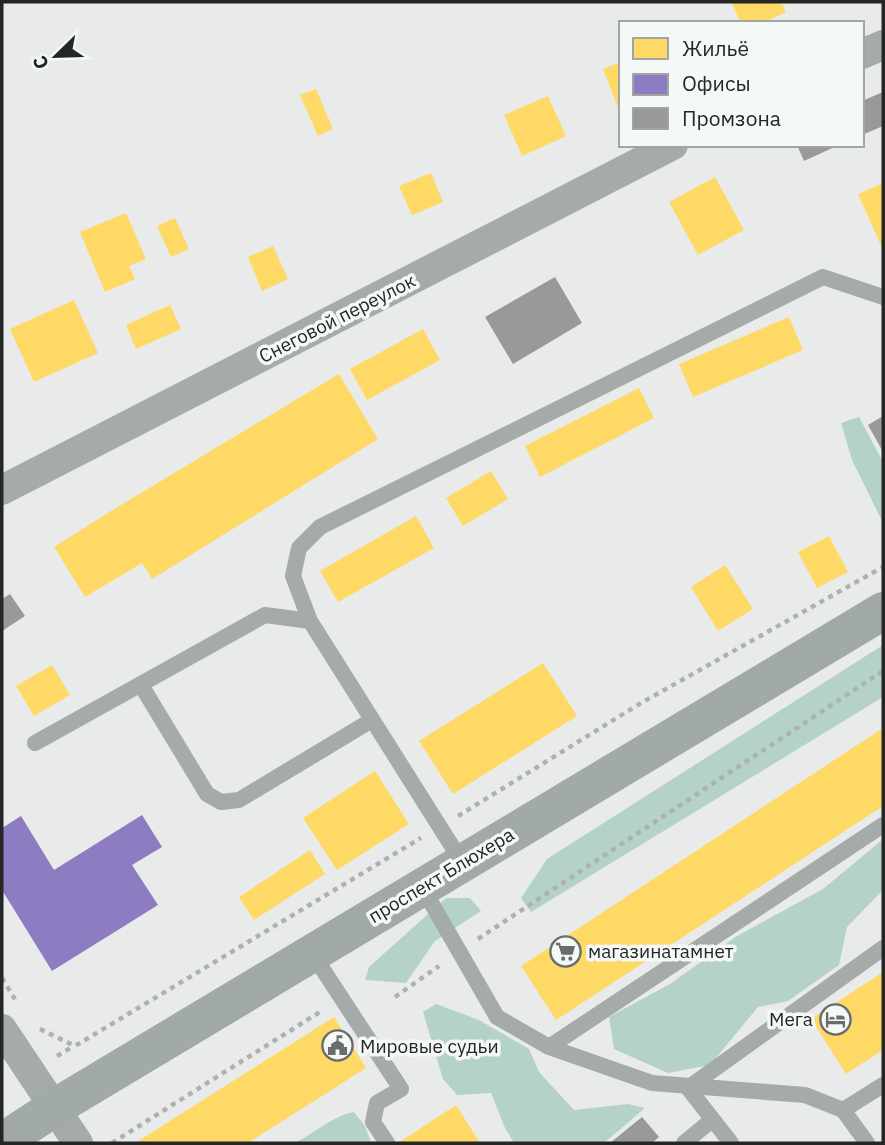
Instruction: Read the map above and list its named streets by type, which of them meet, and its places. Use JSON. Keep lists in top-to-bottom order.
{
  "streets": {
    "main road": ["проспект Блюхера"],
    "street": ["Снеговой переулок"]
  },
  "places": {
    "supermarket": ["магазинатамнет"],
    "hotel": ["Мега"],
    "public building": ["Мировые судьи"]
  },
  "legend": ["Жильё", "Офисы", "Промзона"],
  "north": "bottom left"
}
